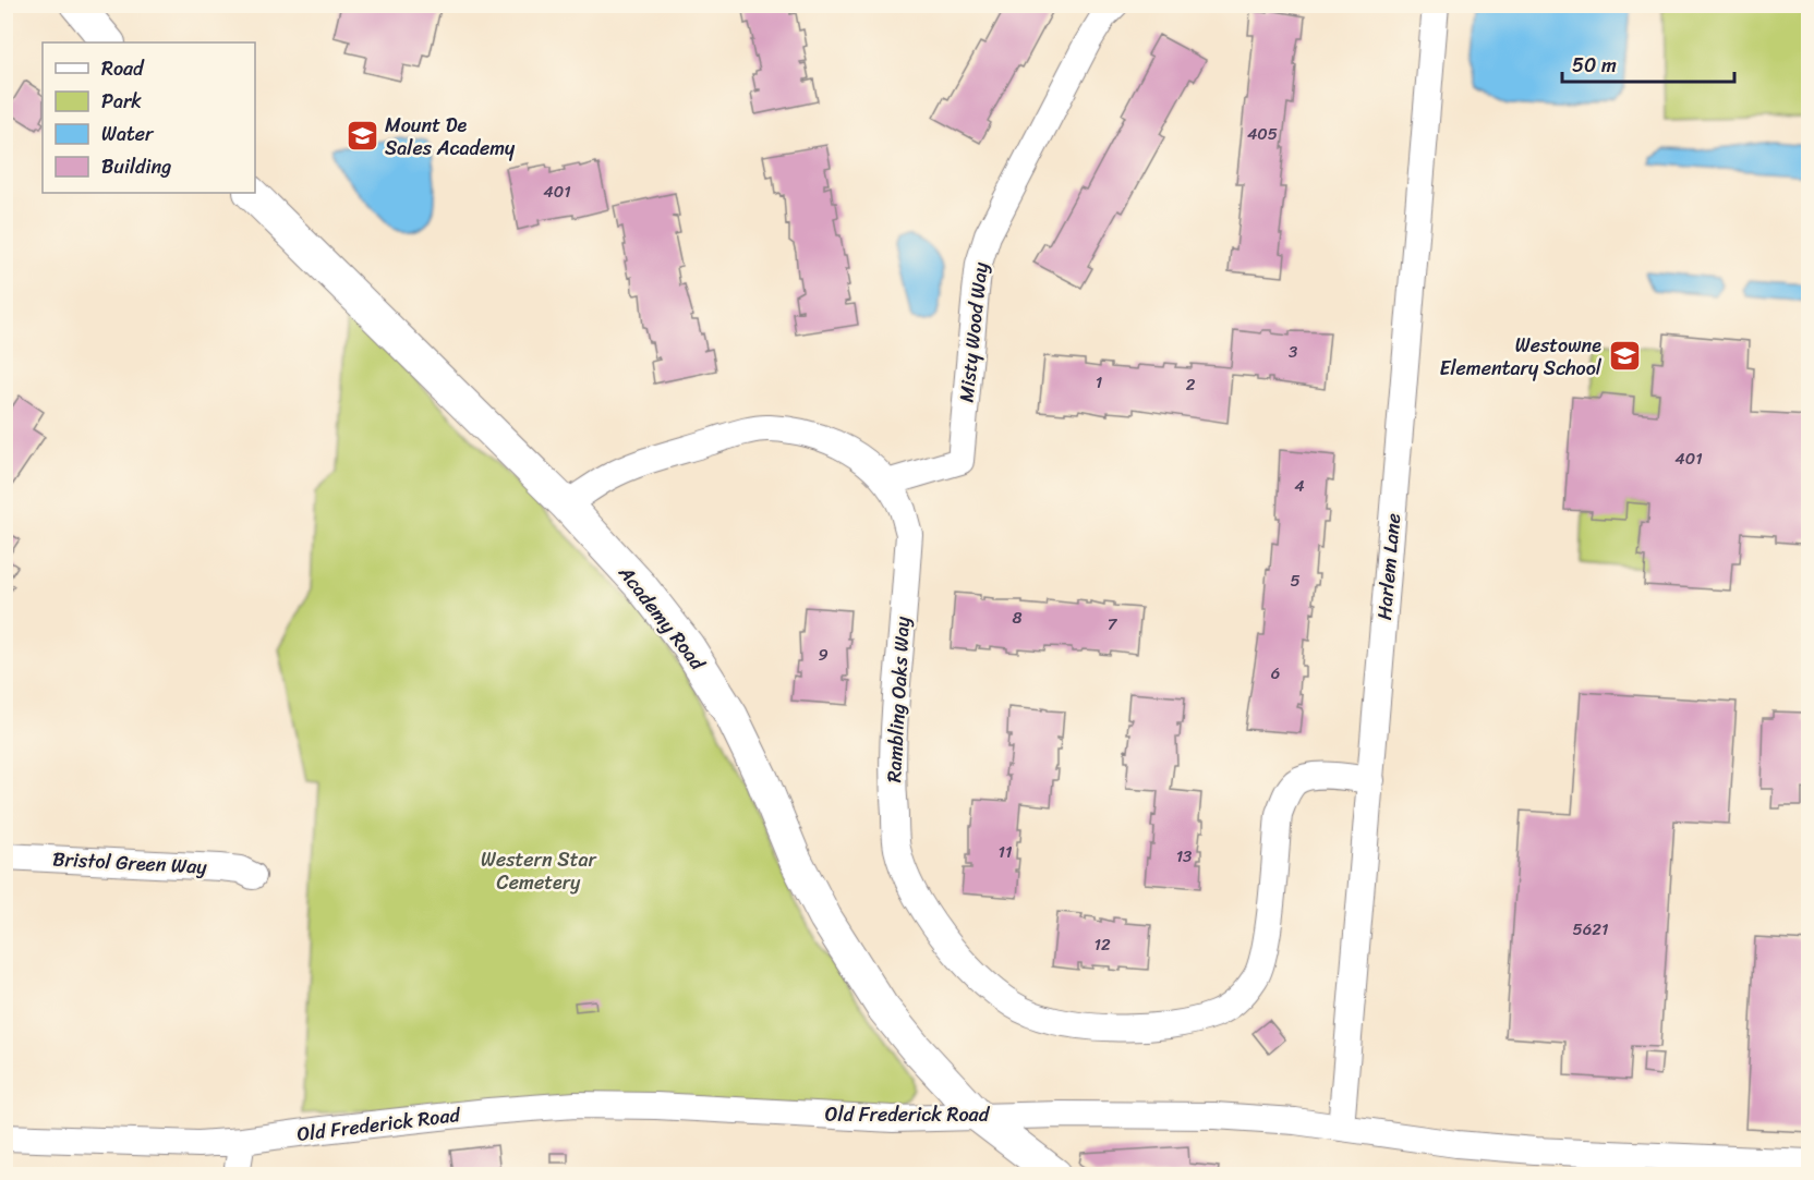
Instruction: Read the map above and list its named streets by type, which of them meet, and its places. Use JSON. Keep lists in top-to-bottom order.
{
  "streets": {
    "main road": ["Academy Road"],
    "street": [
      "Misty Wood Way",
      "Harlem Lane",
      "Rambling Oaks Way",
      "Bristol Green Way",
      "Old Frederick Road"
    ]
  },
  "crossings": [
    ["Misty Wood Way", "Rambling Oaks Way"],
    ["Harlem Lane", "Rambling Oaks Way"],
    ["Harlem Lane", "Old Frederick Road"],
    ["Academy Road", "Rambling Oaks Way"],
    ["Academy Road", "Old Frederick Road"]
  ],
  "parks": ["Western Star Cemetery"],
  "places": {
    "school or university": ["Mount De Sales Academy", "Westowne Elementary School"]
  },
  "house_numbers": [
    "405",
    "401",
    "3",
    "1",
    "2",
    "401",
    "4",
    "5",
    "8",
    "7",
    "9",
    "6",
    "11",
    "13",
    "5621",
    "12"
  ],
  "legend": [
    "Road",
    "Park",
    "Water",
    "Building"
  ],
  "scale_bar": "50 m"
}
